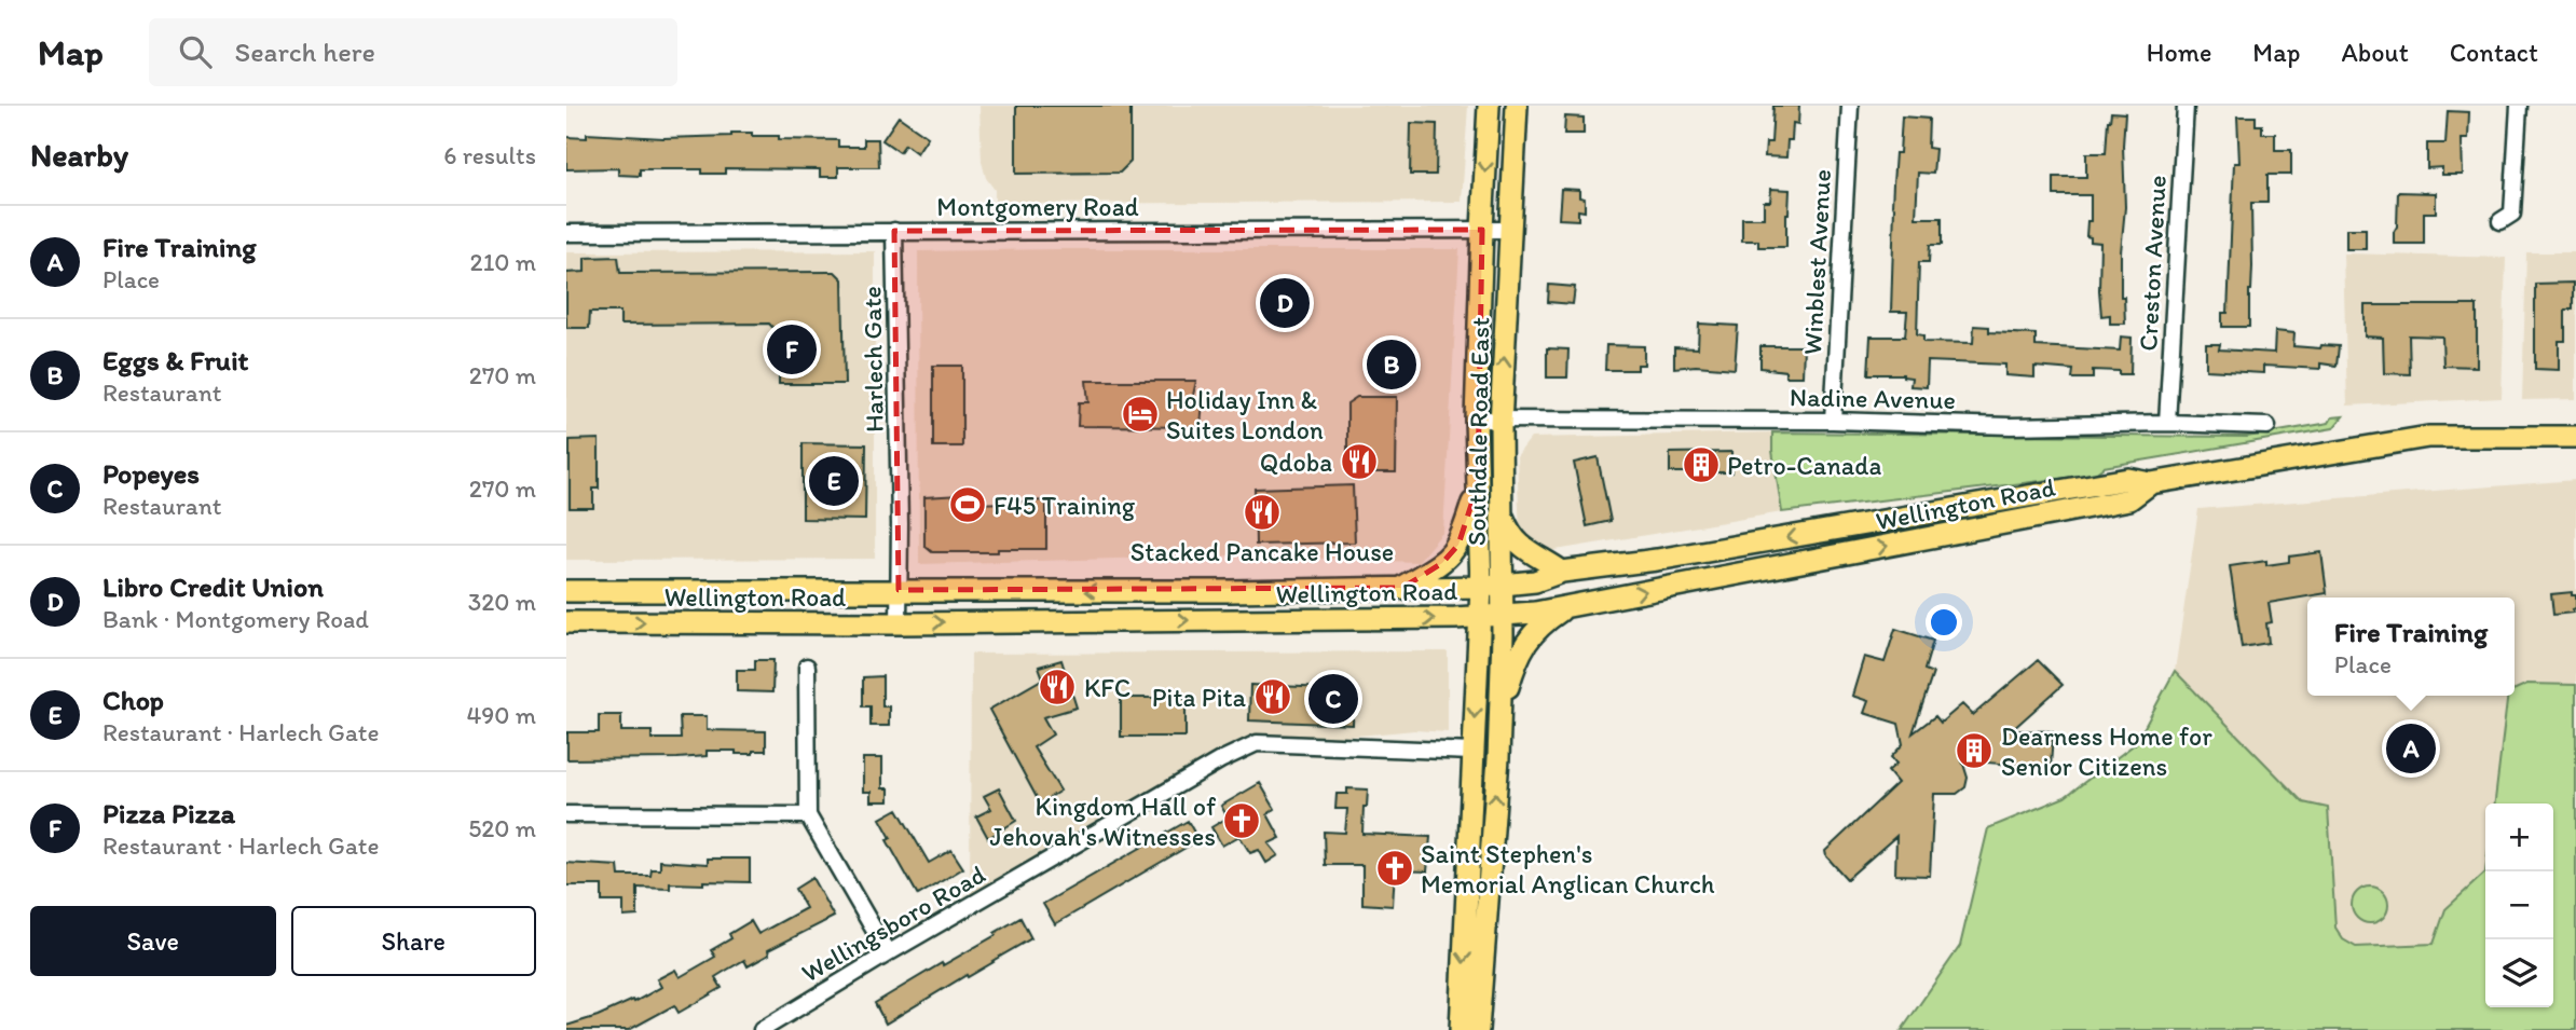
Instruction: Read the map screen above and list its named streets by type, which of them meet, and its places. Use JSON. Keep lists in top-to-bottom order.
{
  "streets": {
    "main road": ["Southdale Road East", "Wellington Road"],
    "street": [
      "Montgomery Road",
      "Winblest Avenue",
      "Creston Avenue",
      "Harlech Gate",
      "Nadine Avenue",
      "Wellingsboro Road"
    ]
  },
  "crossings": [
    ["Montgomery Road", "Harlech Gate"],
    ["Montgomery Road", "Southdale Road East"],
    ["Winblest Avenue", "Nadine Avenue"],
    ["Creston Avenue", "Nadine Avenue"],
    ["Harlech Gate", "Wellington Road"],
    ["Nadine Avenue", "Southdale Road East"],
    ["Southdale Road East", "Wellington Road"],
    ["Southdale Road East", "Wellingsboro Road"]
  ],
  "places": {
    "hotel": ["Holiday Inn & Suites London"],
    "restaurant": [
      "Qdoba",
      "Stacked Pancake House",
      "KFC",
      "Pita Pita"
    ],
    "building": ["Petro-Canada", "Dearness Home for Senior Citizens"],
    "sports": ["F45 Training"],
    "church": ["Kingdom Hall of Jehovah's Witnesses", "Saint Stephen's Memorial Anglican Church"]
  },
  "page": {
    "header": "Map",
    "search": "Search here",
    "nav": [
      "Home",
      "Map",
      "About",
      "Contact"
    ],
    "heading": ["Nearby", "6 results"],
    "list": [
      {
        "mark": "A",
        "name": "Fire Training",
        "note": "Place",
        "value": "210 m"
      },
      {
        "mark": "B",
        "name": "Eggs & Fruit",
        "note": "Restaurant",
        "value": "270 m"
      },
      {
        "mark": "C",
        "name": "Popeyes",
        "note": "Restaurant",
        "value": "270 m"
      },
      {
        "mark": "D",
        "name": "Libro Credit Union",
        "note": "Bank · Montgomery Road",
        "value": "320 m"
      },
      {
        "mark": "E",
        "name": "Chop",
        "note": "Restaurant · Harlech Gate",
        "value": "490 m"
      },
      {
        "mark": "F",
        "name": "Pizza Pizza",
        "note": "Restaurant · Harlech Gate",
        "value": "520 m"
      }
    ],
    "pins": [
      "D",
      "F",
      "B",
      "E",
      "C",
      "A"
    ],
    "popup": ["Fire Training", "Place"],
    "map_buttons": ["+", "−"],
    "buttons": ["Save", "Share"]
  }
}
